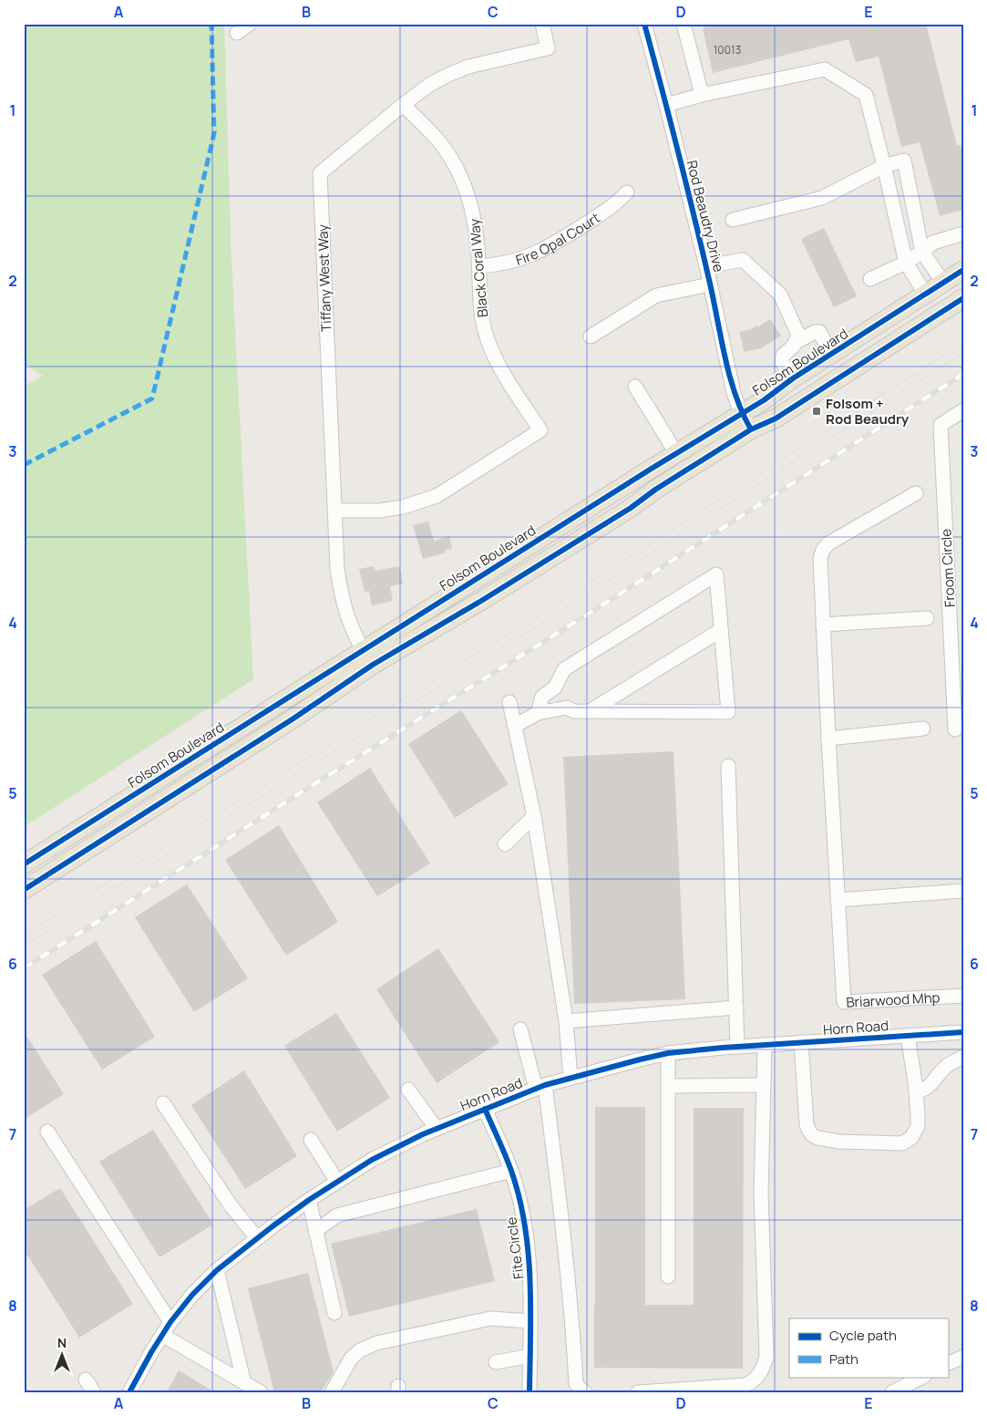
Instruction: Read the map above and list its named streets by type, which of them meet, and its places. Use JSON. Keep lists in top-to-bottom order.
{
  "streets": {
    "main road": ["Folsom Boulevard"],
    "street": [
      "Rod Beaudry Drive",
      "Fire Opal Court",
      "Black Coral Way",
      "Tiffany West Way",
      "Froom Circle",
      "Briarwood Mhp",
      "Horn Road",
      "Fite Circle"
    ]
  },
  "crossings": [
    ["Rod Beaudry Drive", "Folsom Boulevard"],
    ["Fire Opal Court", "Black Coral Way"],
    ["Black Coral Way", "Tiffany West Way"],
    ["Tiffany West Way", "Folsom Boulevard"],
    ["Horn Road", "Fite Circle"]
  ],
  "places": {
    "transit": ["Folsom + Rod Beaudry"]
  },
  "house_numbers": ["10013"],
  "legend": ["Cycle path", "Path"],
  "north": "top",
  "grid": {
    "columns": [
      "A",
      "B",
      "C",
      "D",
      "E"
    ],
    "rows": [
      "1",
      "2",
      "3",
      "4",
      "5",
      "6",
      "7",
      "8"
    ]
  }
}
